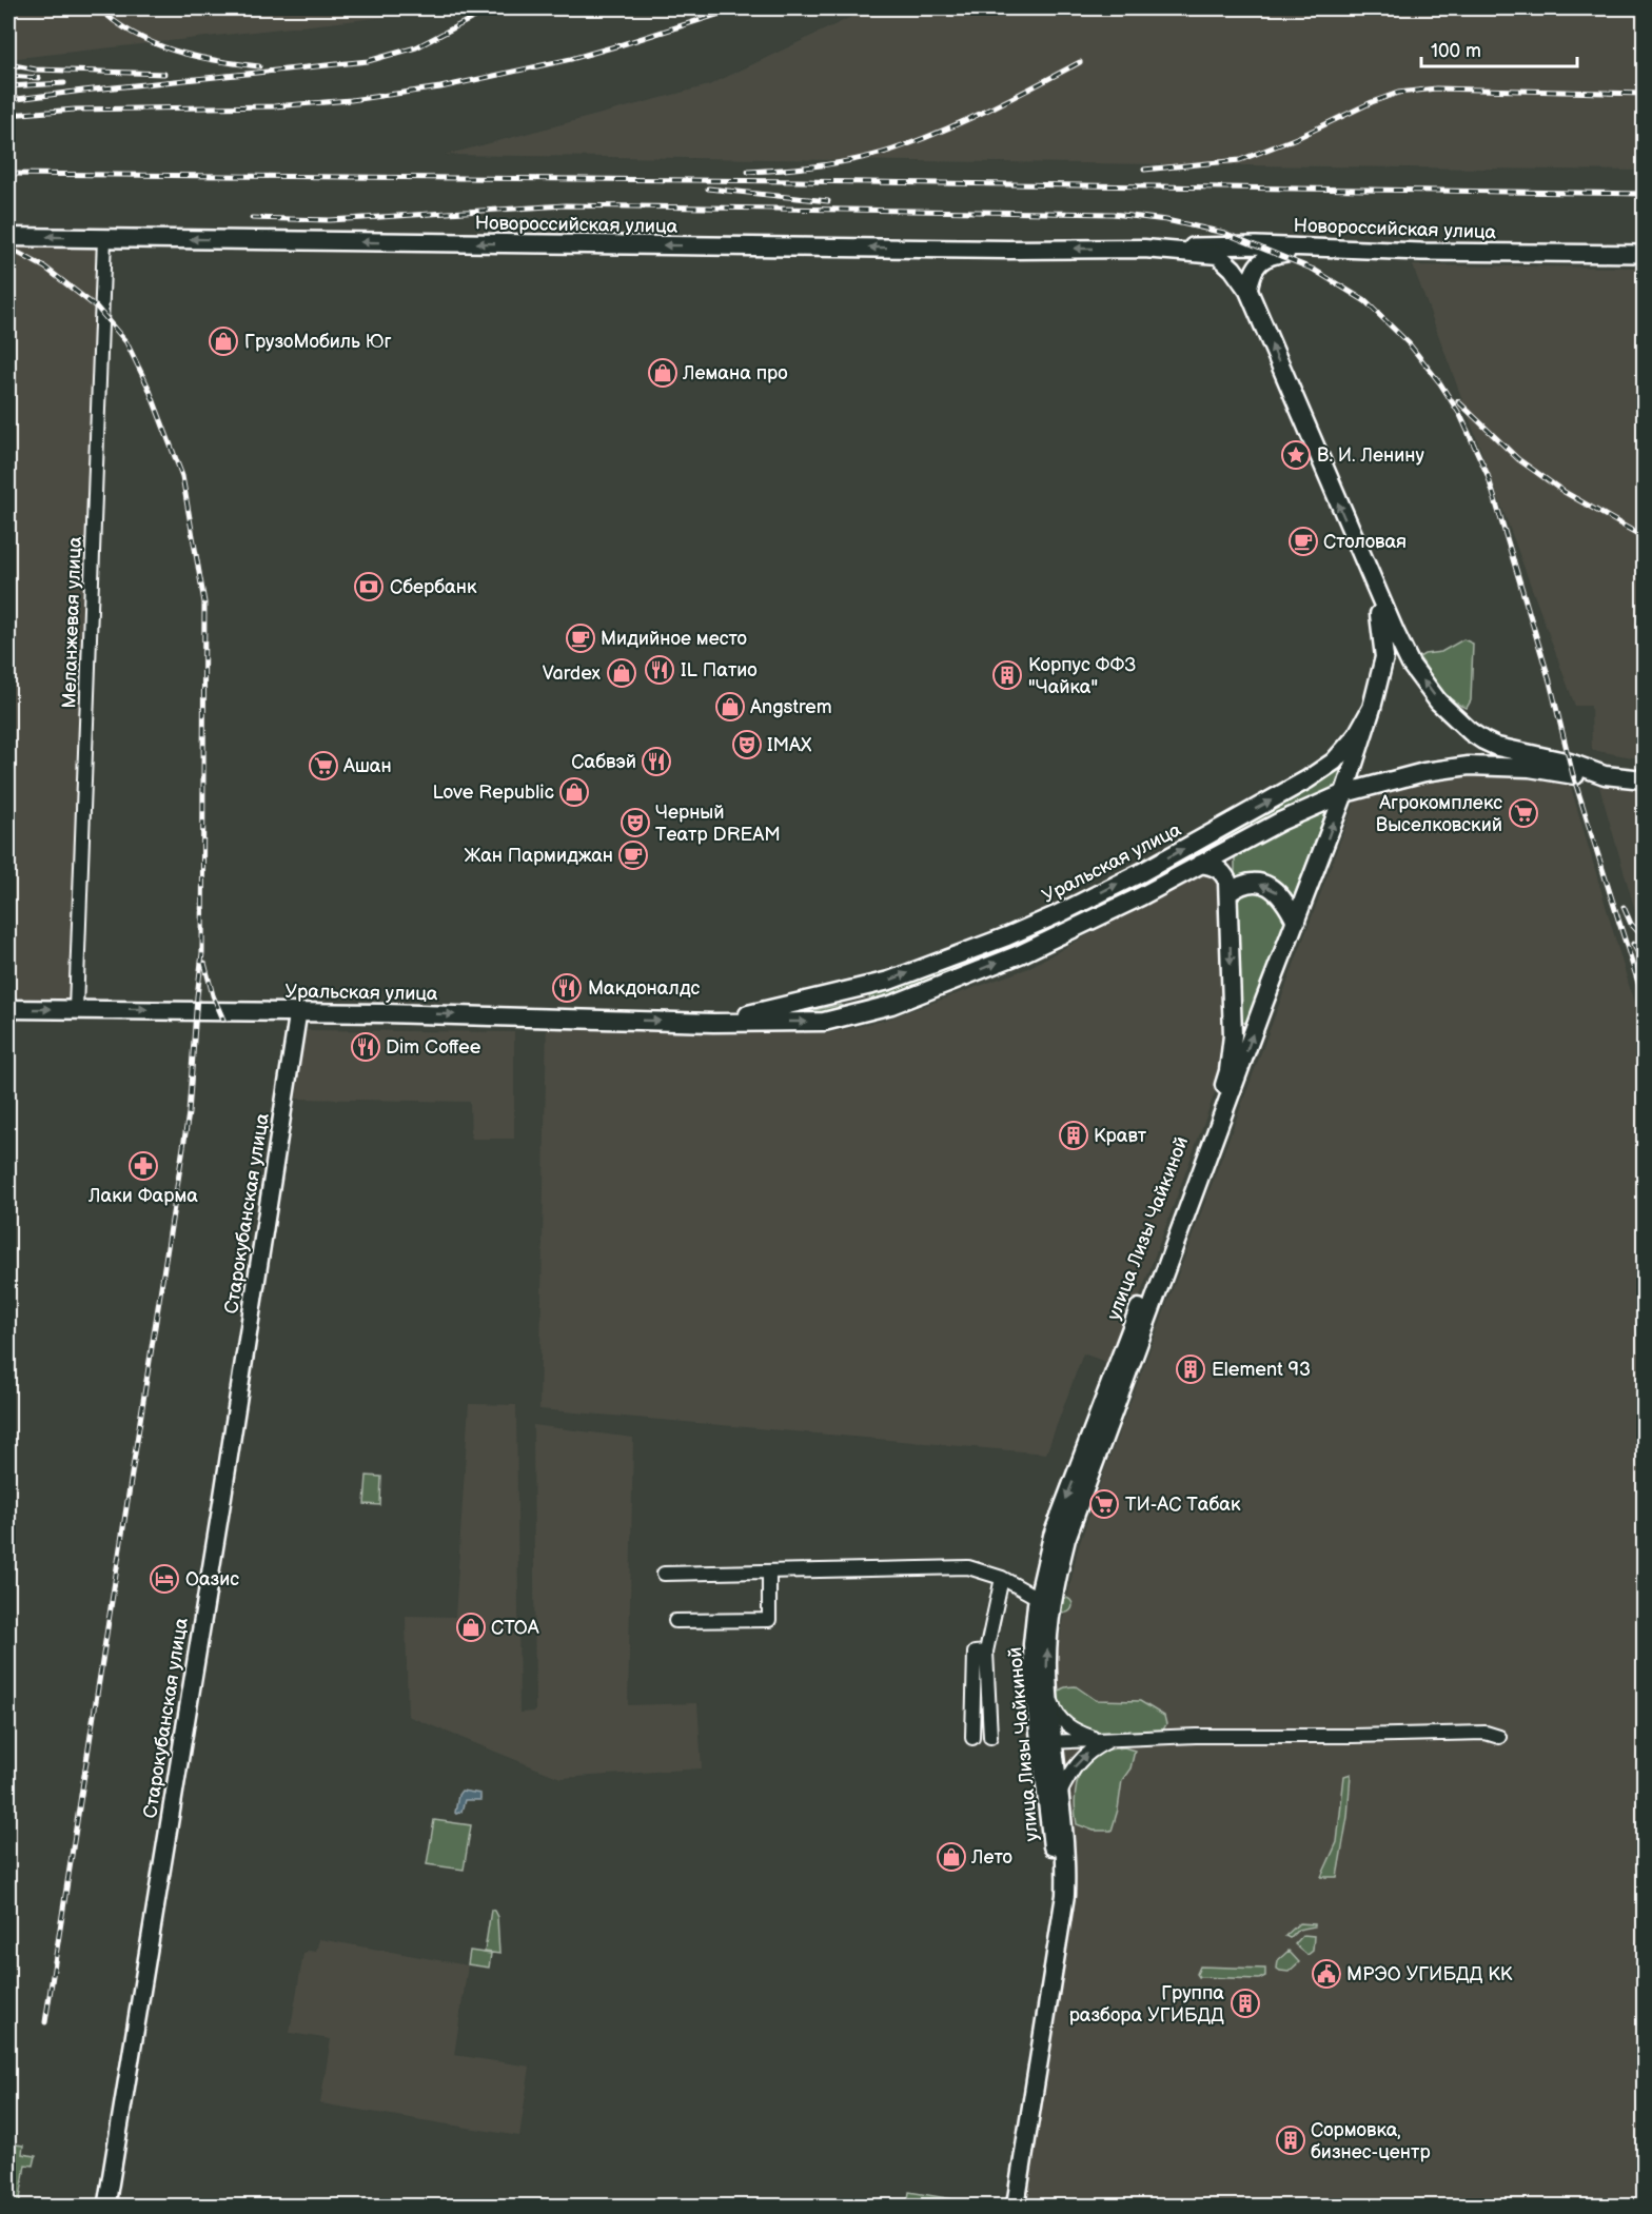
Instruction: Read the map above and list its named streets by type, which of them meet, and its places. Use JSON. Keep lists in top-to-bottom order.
{
  "streets": {
    "main road": ["Новороссийская улица", "Уральская улица", "улица Лизы Чайкиной"],
    "street": ["Меланжевая улица", "Старокубанская улица"]
  },
  "crossings": [
    ["Новороссийская улица", "Меланжевая улица"],
    ["Новороссийская улица", "Уральская улица"],
    ["Меланжевая улица", "Уральская улица"],
    ["Уральская улица", "Старокубанская улица"]
  ],
  "one_way": ["Новороссийская улица"],
  "places": {
    "shop": [
      "ГрузоМобиль Юг",
      "Лемана про",
      "Vardex",
      "Angstrem",
      "Love Republic",
      "СТОА",
      "Лето"
    ],
    "place": ["В. И. Ленину"],
    "cafe": ["Столовая", "Мидийное место", "Жан Пармиджан"],
    "bank": ["Сбербанк"],
    "restaurant": [
      "IL Патио",
      "Сабвэй",
      "Макдоналдс",
      "Dim Coffee"
    ],
    "building": [
      "Корпус ФФЗ \"Чайка\"",
      "Кравт",
      "Element 93",
      "Группа разбора УГИБДД",
      "Сормовка, бизнес-центр"
    ],
    "theatre": ["IMAX", "Черный Театр DREAM"],
    "supermarket": ["Ашан", "Агрокомплекс Выселковский", "ТИ-АС Табак"],
    "pharmacy": ["Лаки Фарма"],
    "hotel": ["Оазис"],
    "public building": ["МРЭО УГИБДД КК"]
  },
  "scale_bar": "100 m"
}
